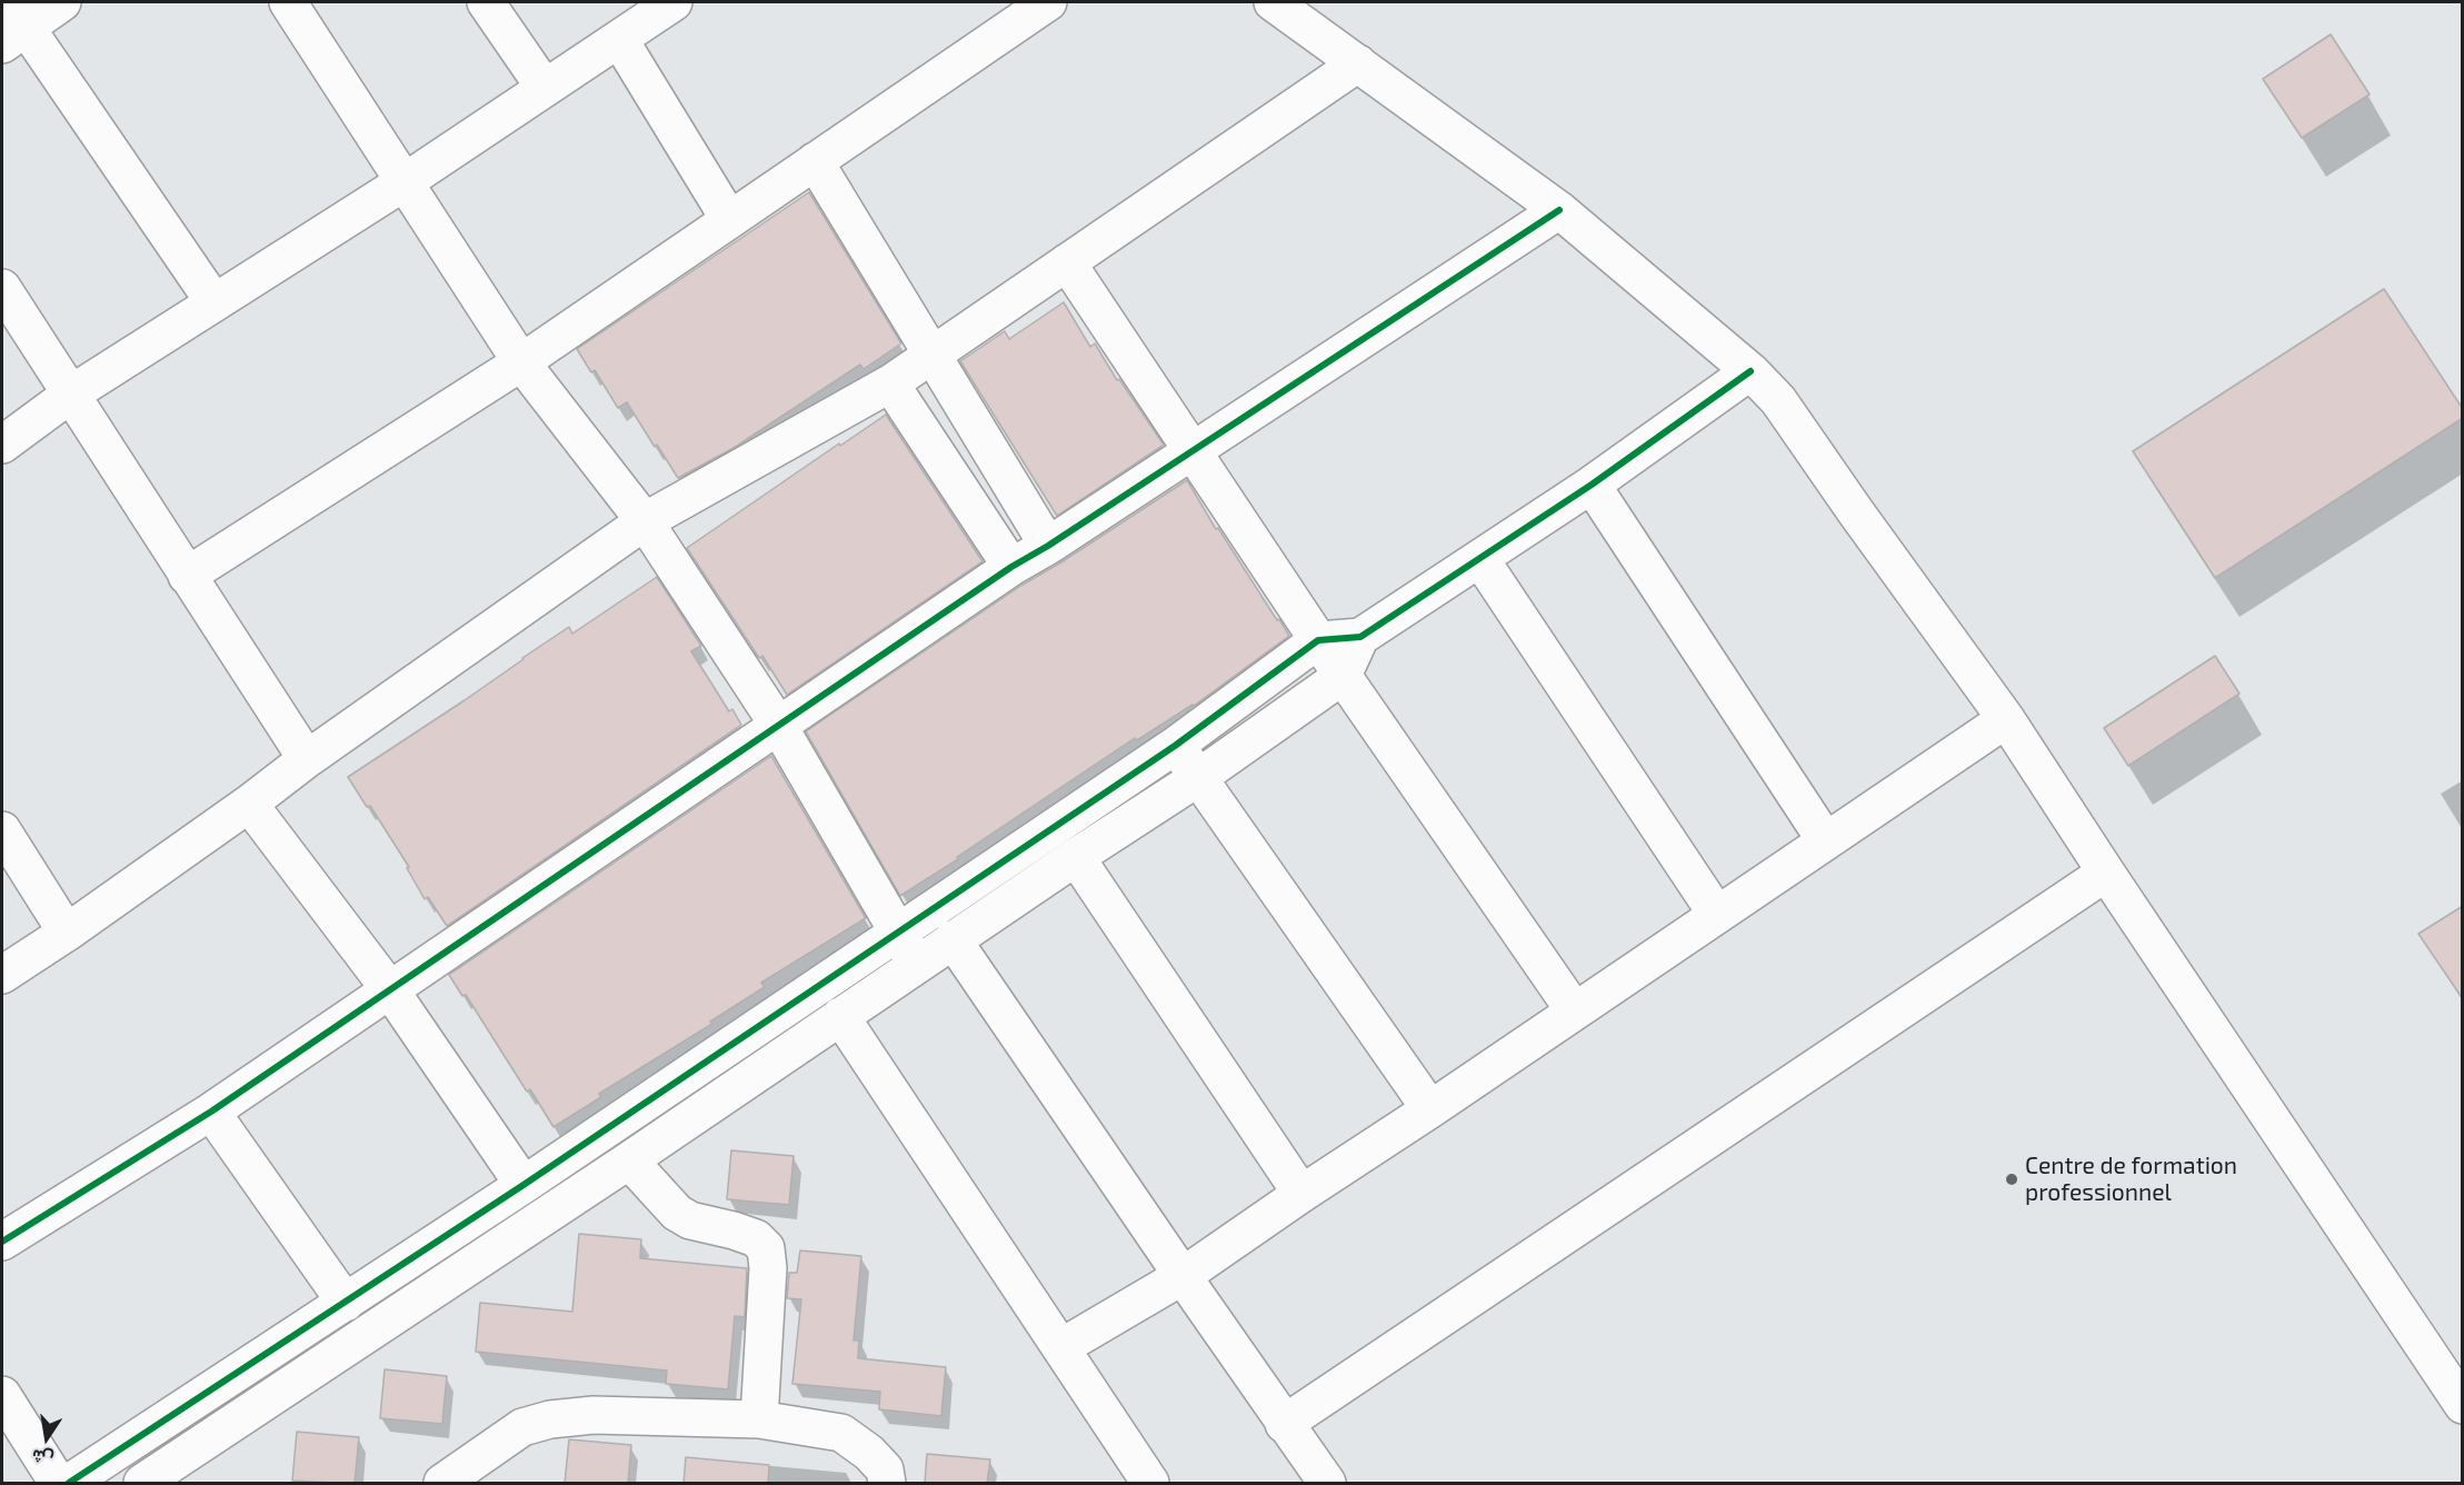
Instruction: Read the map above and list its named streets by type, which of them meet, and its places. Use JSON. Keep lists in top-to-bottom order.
{
  "places": ["Centre de formation professionnel"],
  "north": "bottom"
}
